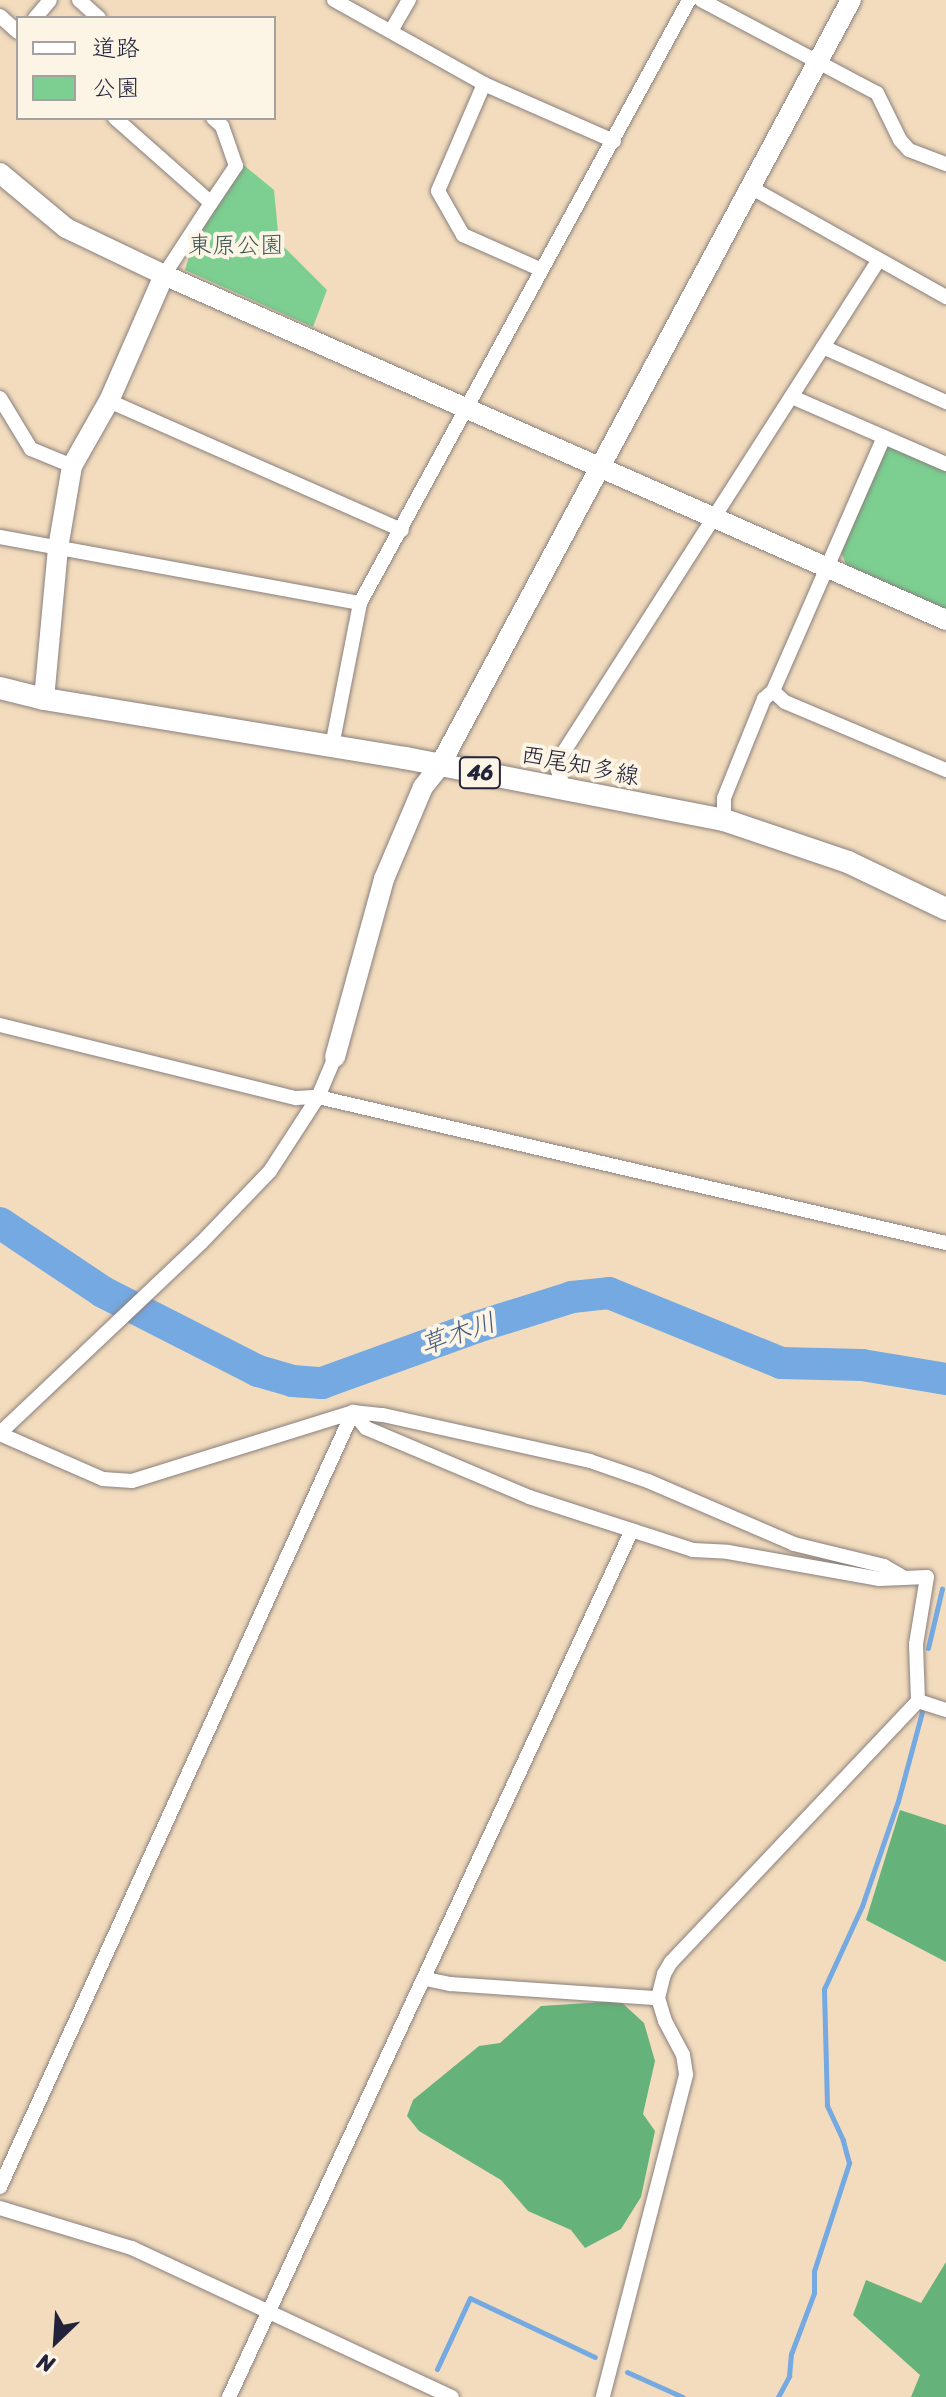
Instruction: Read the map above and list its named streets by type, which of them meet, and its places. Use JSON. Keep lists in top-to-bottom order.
{
  "streets": {
    "main road": ["西尾知多線", "46"]
  },
  "water": ["草木川"],
  "parks": ["東原公園"],
  "legend": ["道路", "公園"],
  "north": "bottom left"
}
